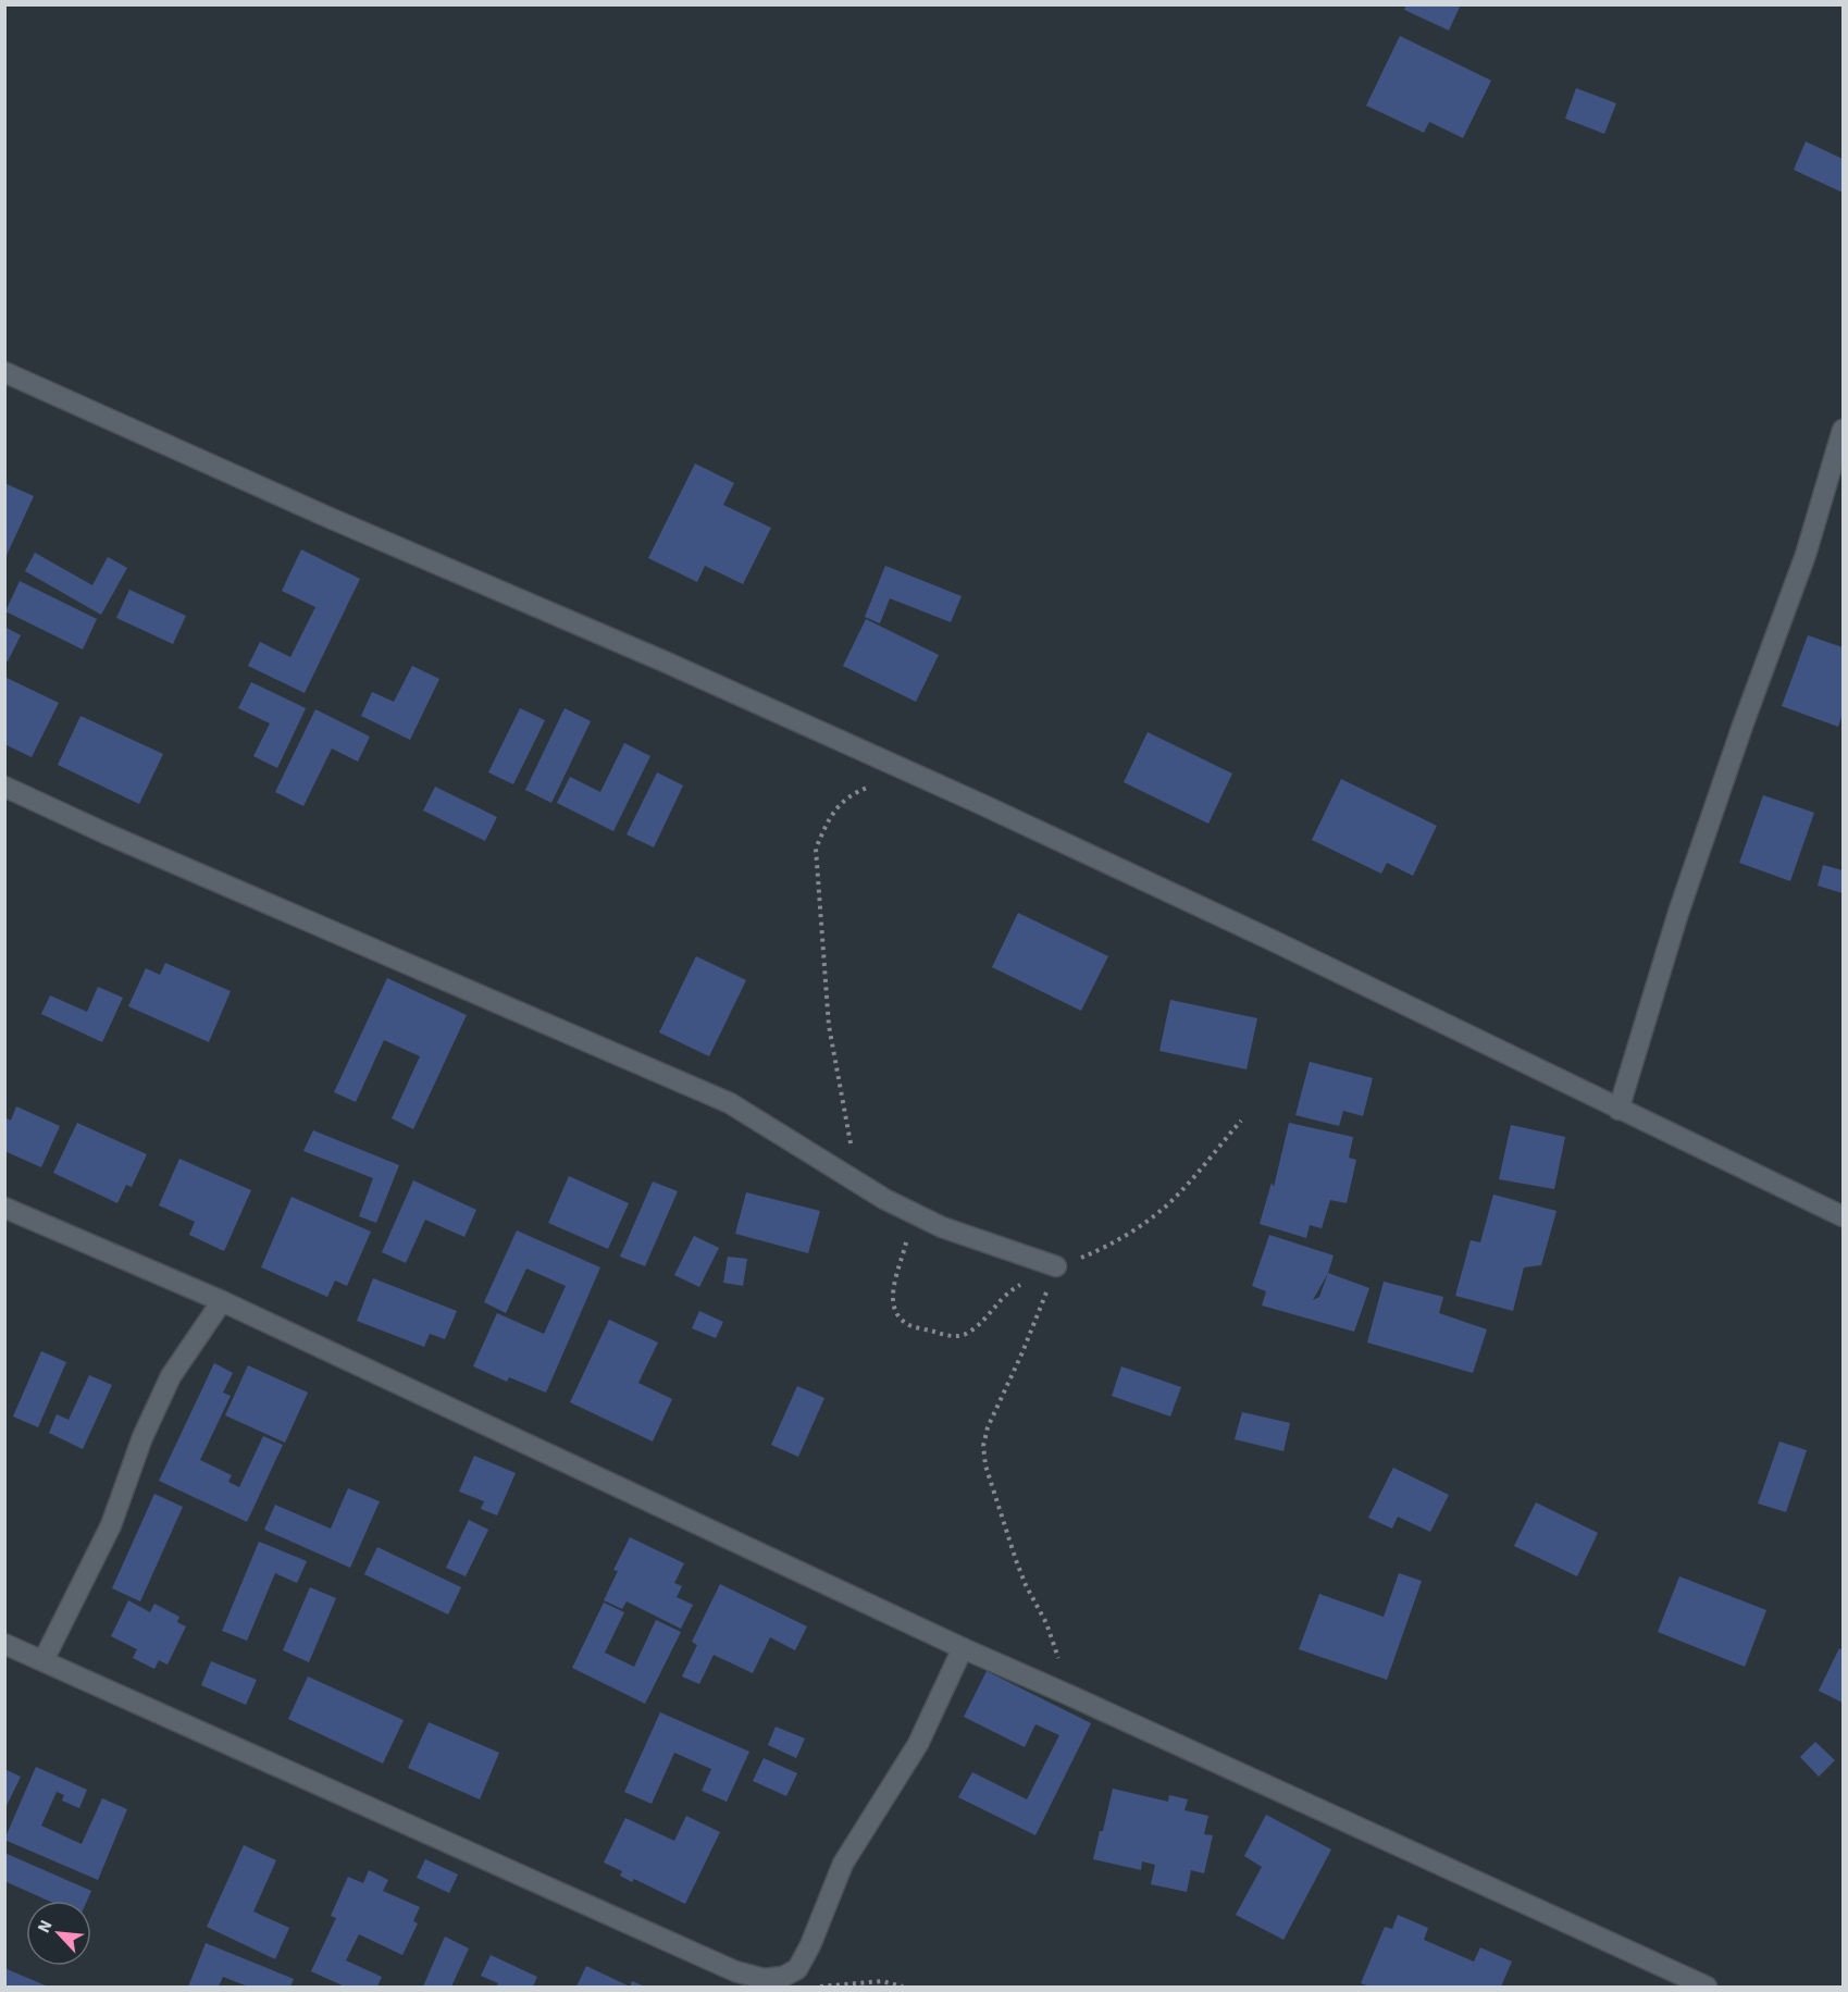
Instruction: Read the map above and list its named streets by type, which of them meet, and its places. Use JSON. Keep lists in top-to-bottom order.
{
  "north": "top left"
}
